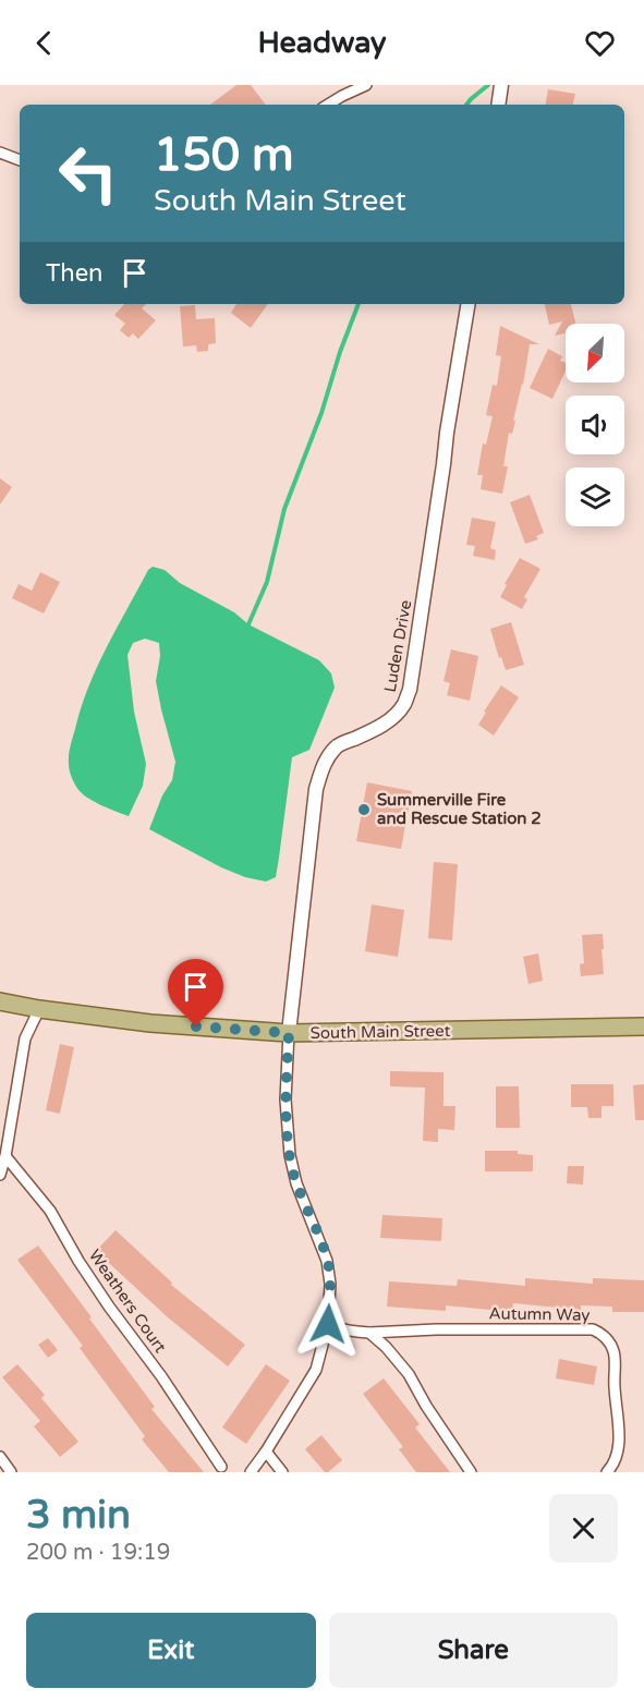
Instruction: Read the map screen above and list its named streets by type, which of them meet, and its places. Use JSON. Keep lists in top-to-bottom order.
{
  "streets": {
    "main road": ["South Main Street"],
    "street": ["Luden Drive", "Weathers Court", "Autumn Way"]
  },
  "crossings": [
    ["Luden Drive", "South Main Street"]
  ],
  "places": ["Summerville Fire and Rescue Station 2"],
  "north": "bottom left",
  "page": {
    "header": "Headway",
    "turn": ["150 m", "South Main Street"],
    "then": "Then",
    "heading": ["3 min", "200 m · 19:19"],
    "buttons": ["Exit", "Share"]
  }
}
